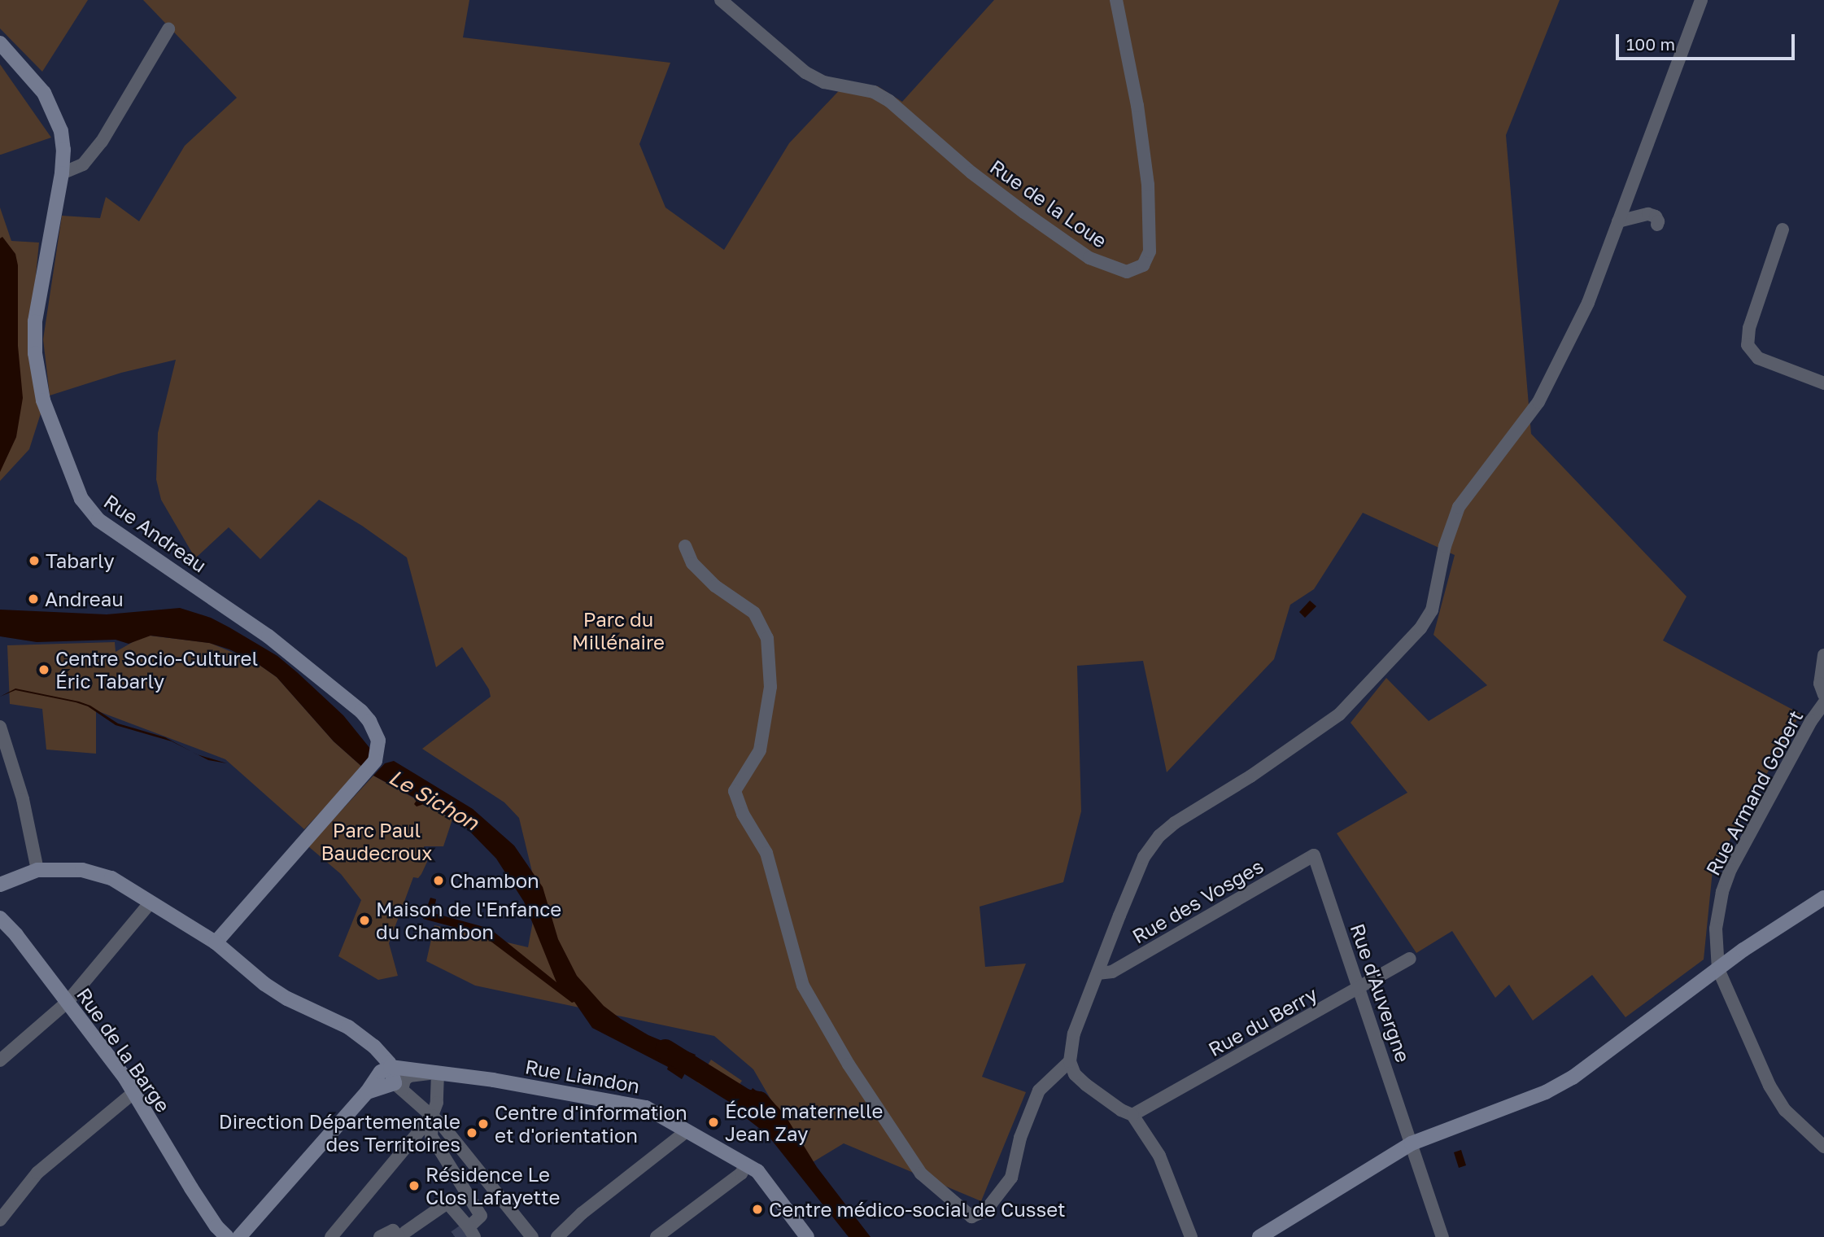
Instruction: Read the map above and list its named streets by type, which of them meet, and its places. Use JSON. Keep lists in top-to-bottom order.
{
  "streets": {
    "main road": ["Rue Andreau", "Rue de la Barge", "Rue Liandon"],
    "street": [
      "Rue de la Loue",
      "Rue Armand Gobert",
      "Rue des Vosges",
      "Rue d'Auvergne",
      "Rue du Berry"
    ]
  },
  "crossings": [
    ["Rue des Vosges", "Rue d'Auvergne"],
    ["Rue d'Auvergne", "Rue du Berry"]
  ],
  "water": ["Le Sichon"],
  "parks": ["Parc du Millénaire", "Parc Paul Baudecroux"],
  "places": [
    "Tabarly",
    "Andreau",
    "Centre Socio-Culturel Éric Tabarly",
    "Chambon",
    "Maison de l'Enfance du Chambon",
    "École maternelle Jean Zay",
    "Centre d'information et d'orientation",
    "Direction Départementale des Territoires",
    "Résidence Le Clos Lafayette",
    "Centre médico-social de Cusset"
  ],
  "scale_bar": "100 m"
}
